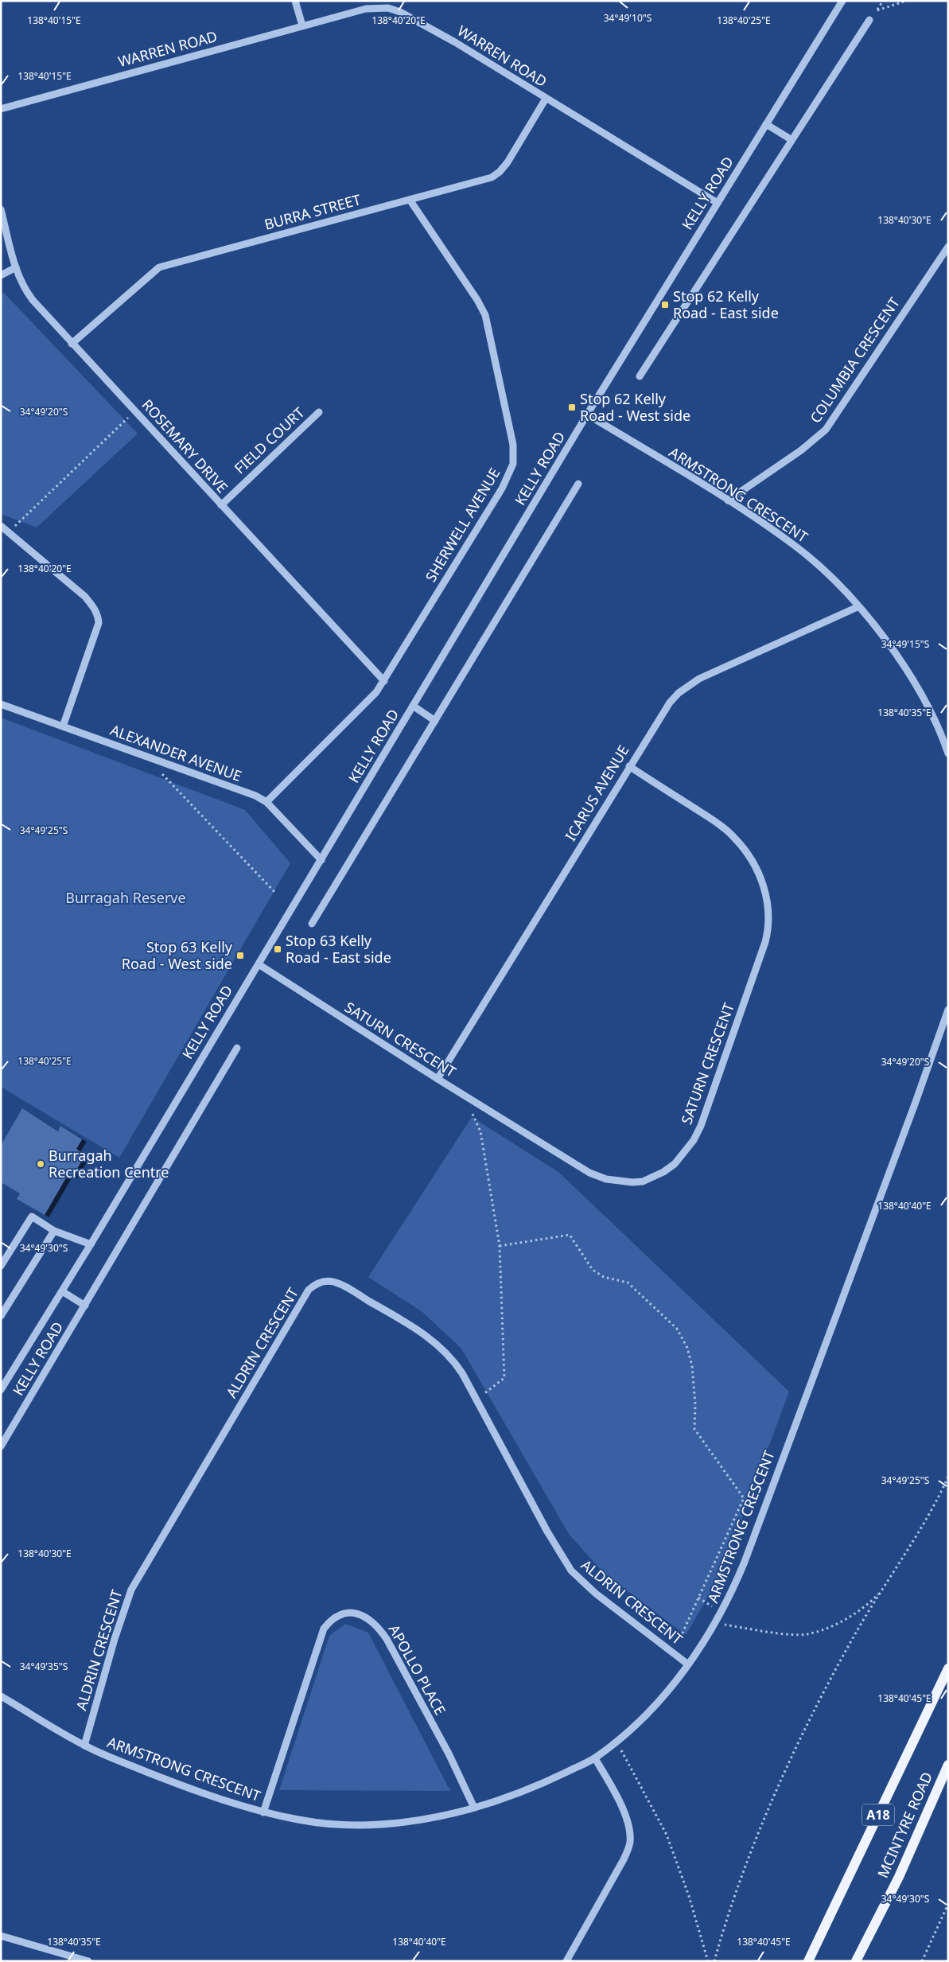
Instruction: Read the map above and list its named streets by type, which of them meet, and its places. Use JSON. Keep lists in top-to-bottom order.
{
  "streets": {
    "main road": ["A18", "MCINTYRE ROAD"],
    "street": [
      "WARREN ROAD",
      "KELLY ROAD",
      "BURRA STREET",
      "COLUMBIA CRESCENT",
      "FIELD COURT",
      "ROSEMARY DRIVE",
      "ARMSTRONG CRESCENT",
      "SHERWELL AVENUE",
      "ALEXANDER AVENUE",
      "ICARUS AVENUE",
      "SATURN CRESCENT",
      "ALDRIN CRESCENT",
      "APOLLO PLACE"
    ]
  },
  "crossings": [
    ["WARREN ROAD", "KELLY ROAD"],
    ["WARREN ROAD", "BURRA STREET"],
    ["KELLY ROAD", "ARMSTRONG CRESCENT"],
    ["KELLY ROAD", "ALEXANDER AVENUE"],
    ["KELLY ROAD", "SATURN CRESCENT"],
    ["BURRA STREET", "ROSEMARY DRIVE"],
    ["BURRA STREET", "SHERWELL AVENUE"],
    ["COLUMBIA CRESCENT", "ARMSTRONG CRESCENT"],
    ["FIELD COURT", "ROSEMARY DRIVE"],
    ["ROSEMARY DRIVE", "SHERWELL AVENUE"],
    ["ARMSTRONG CRESCENT", "ICARUS AVENUE"],
    ["ARMSTRONG CRESCENT", "ALDRIN CRESCENT"],
    ["ARMSTRONG CRESCENT", "APOLLO PLACE"],
    ["SHERWELL AVENUE", "ALEXANDER AVENUE"],
    ["ICARUS AVENUE", "SATURN CRESCENT"]
  ],
  "parks": ["Burragah Reserve"],
  "places": {
    "transit": [
      "Stop 62 Kelly Road - East side",
      "Stop 62 Kelly Road - West side",
      "Stop 63 Kelly Road - East side",
      "Stop 63 Kelly Road - West side"
    ],
    "other": ["Burragah Recreation Centre"]
  },
  "coordinates": [
    "34°49'10\"S",
    "138°40'15\"E",
    "138°40'20\"E",
    "138°40'25\"E",
    "138°40'30\"E",
    "34°49'20\"S",
    "34°49'15\"S",
    "138°40'35\"E",
    "34°49'25\"S",
    "138°40'40\"E",
    "34°49'30\"S",
    "34°49'35\"S",
    "138°40'45\"E"
  ]
}
